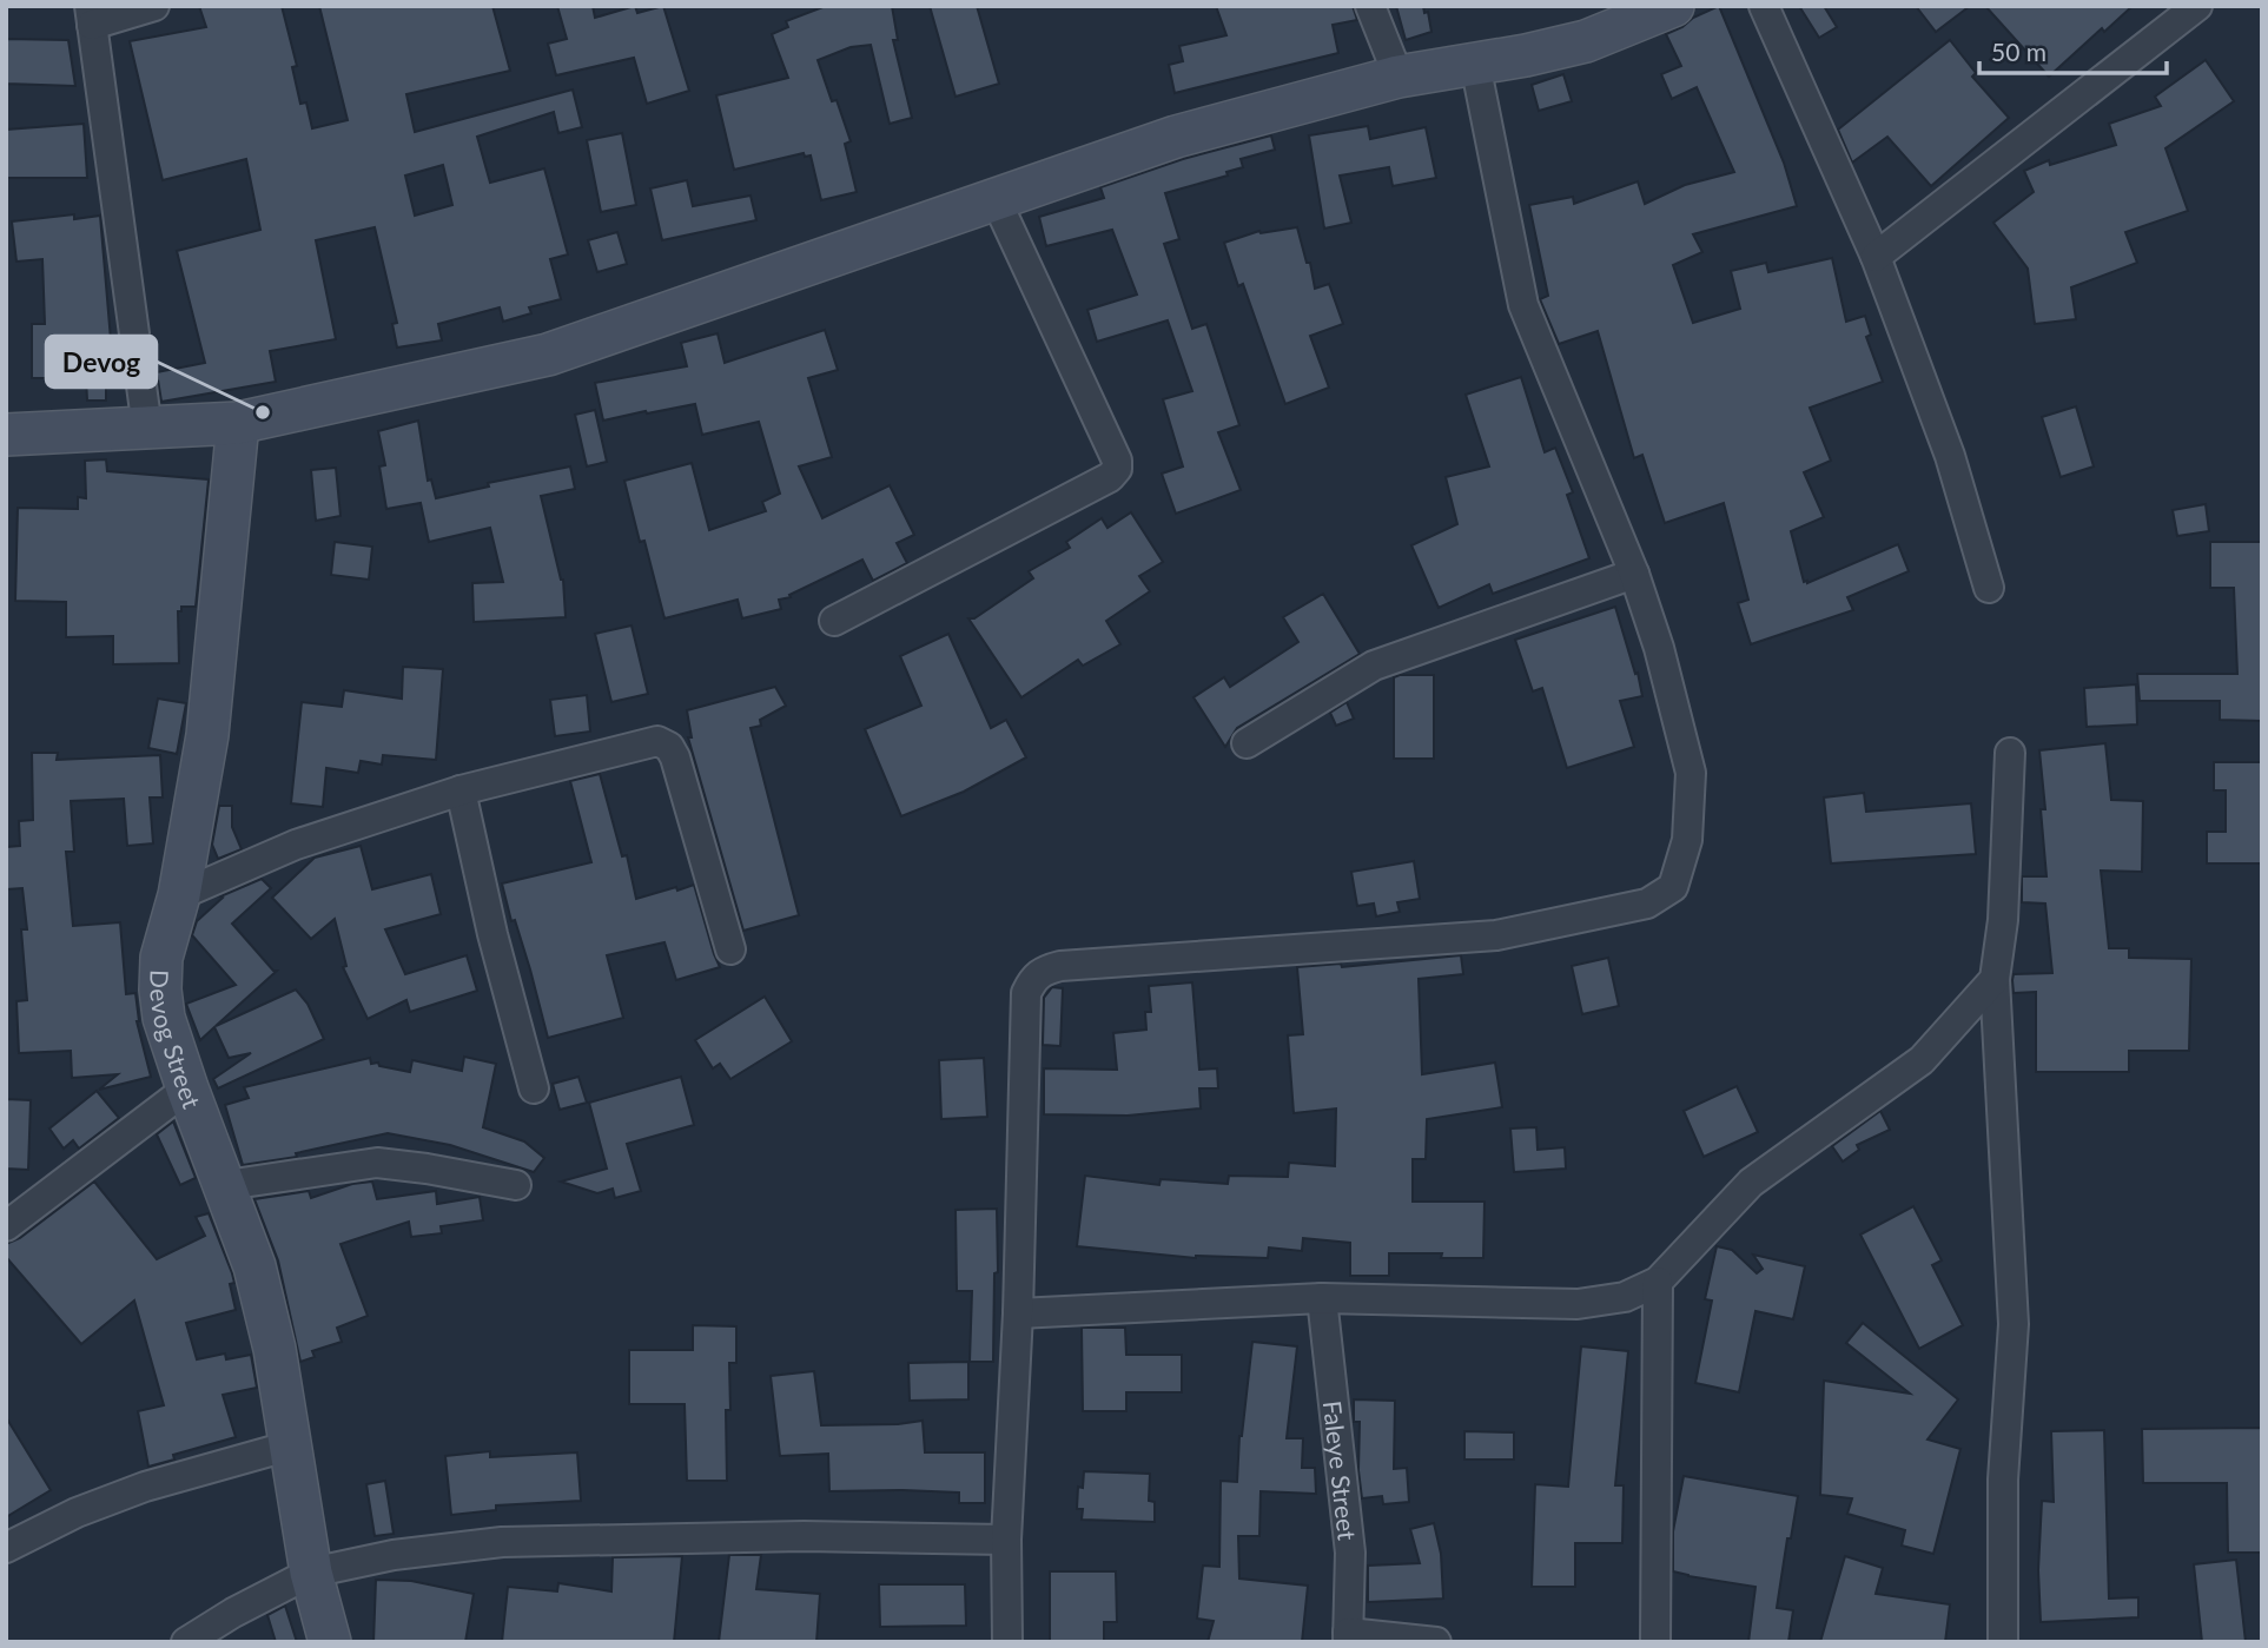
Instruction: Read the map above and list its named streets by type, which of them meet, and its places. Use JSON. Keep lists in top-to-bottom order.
{
  "streets": {
    "street": ["Devog Street", "Faleye Street"]
  },
  "places": ["Devog"],
  "scale_bar": "50 m"
}
